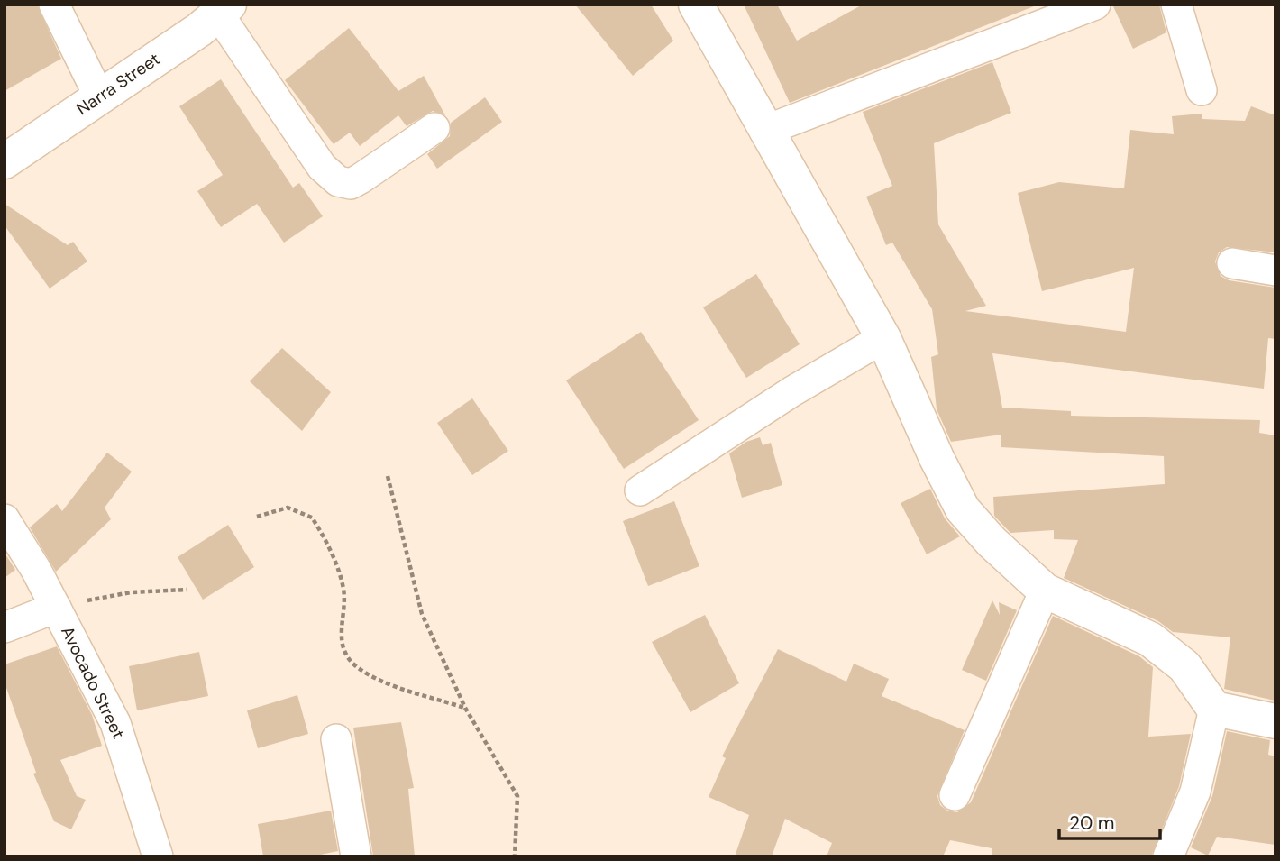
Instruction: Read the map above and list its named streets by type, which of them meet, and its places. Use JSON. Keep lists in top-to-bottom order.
{
  "streets": {
    "street": ["Narra Street", "Avocado Street"]
  },
  "scale_bar": "20 m"
}
